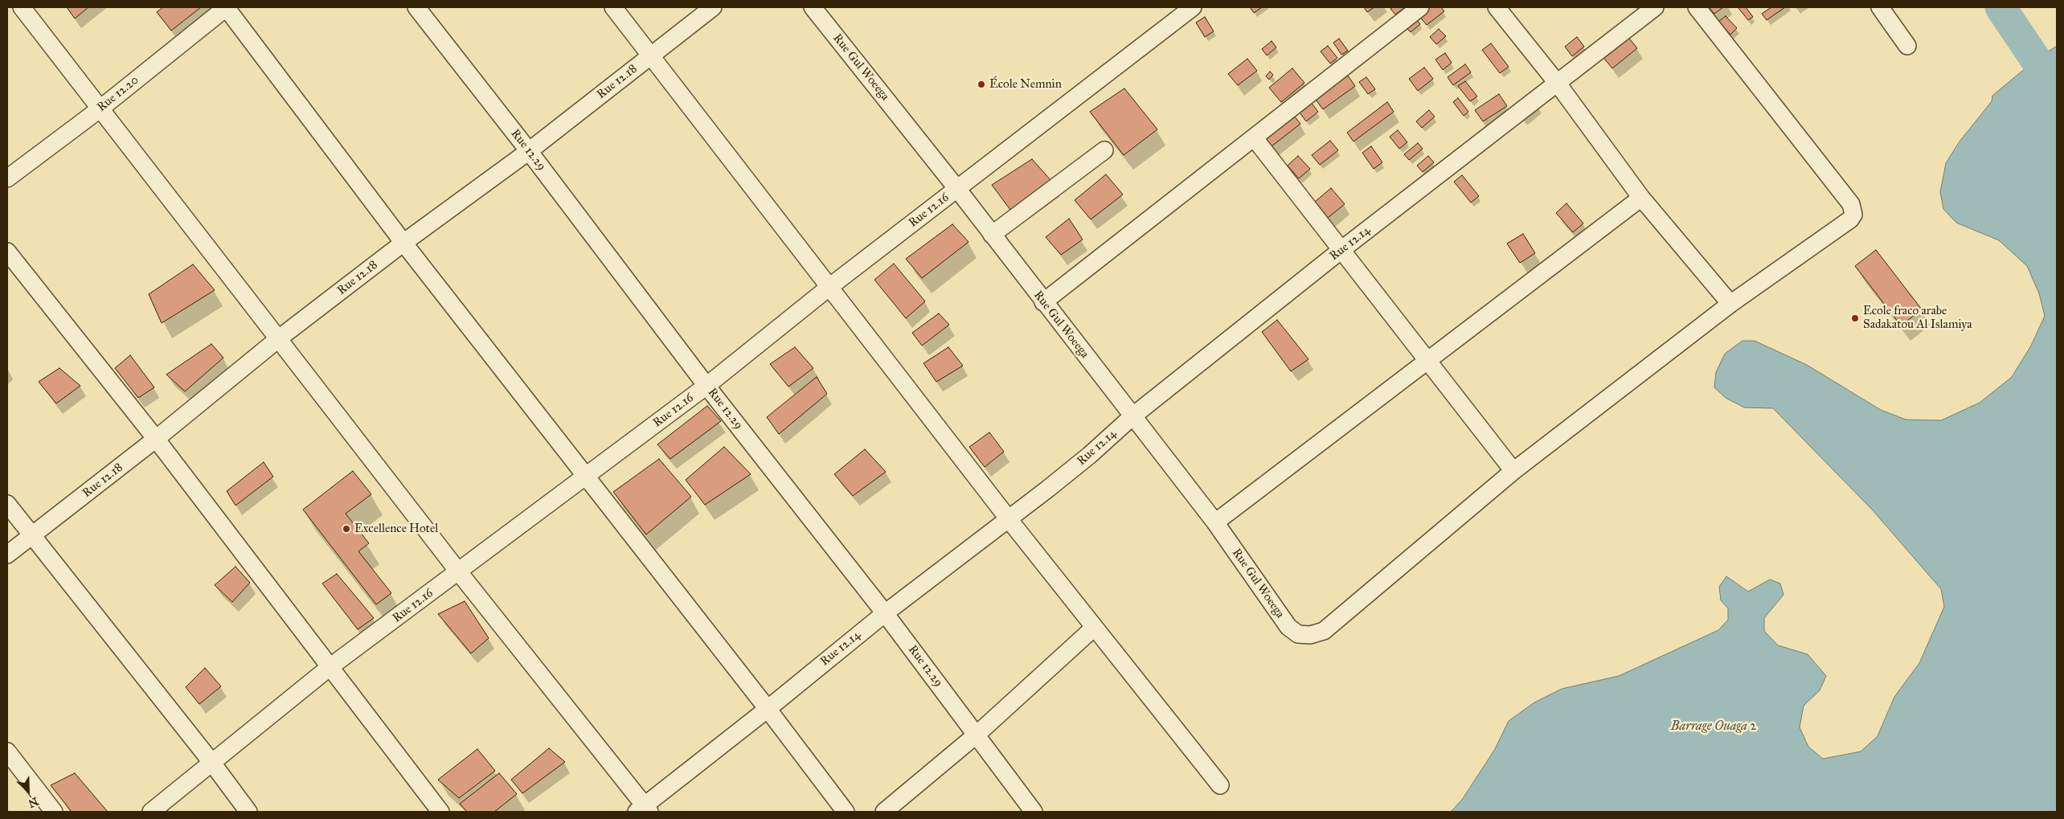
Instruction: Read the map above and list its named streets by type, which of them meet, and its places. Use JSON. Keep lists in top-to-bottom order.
{
  "streets": {
    "street": [
      "Rue Gul Woeega",
      "Rue 12.18",
      "Rue 12.20",
      "Rue 12.29",
      "Rue 12.16",
      "Rue 12.14"
    ]
  },
  "crossings": [
    ["Rue Gul Woeega", "Rue 12.16"],
    ["Rue Gul Woeega", "Rue 12.14"],
    ["Rue 12.18", "Rue 12.29"],
    ["Rue 12.29", "Rue 12.16"],
    ["Rue 12.29", "Rue 12.14"]
  ],
  "water": ["Barrage Ouaga 2"],
  "places": ["École Nemnin", "Ecole fraco arabe Sadakatou Al Islamiya", "Excellence Hotel"],
  "north": "bottom right"
}
